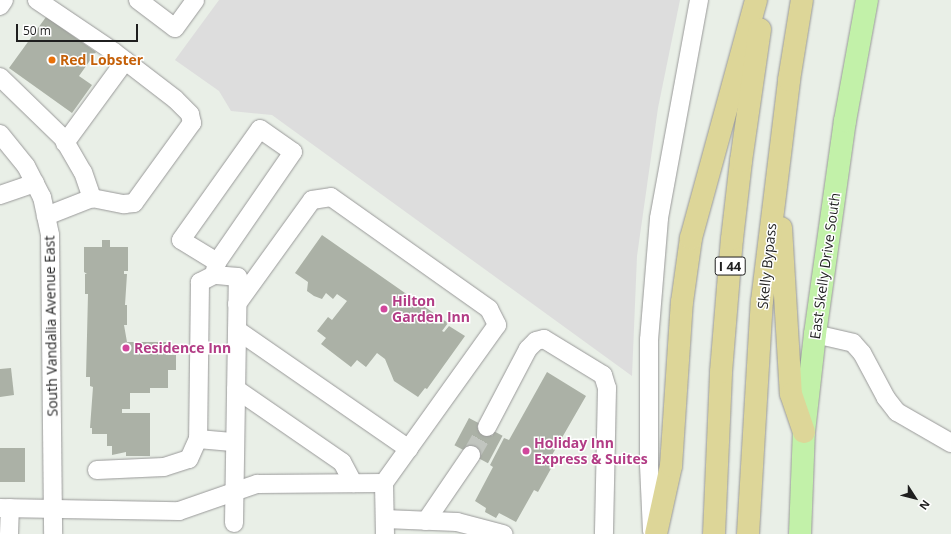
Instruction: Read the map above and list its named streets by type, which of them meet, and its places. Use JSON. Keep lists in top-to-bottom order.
{
  "streets": {
    "highway": ["I 44", "Skelly Bypass"],
    "main road": ["East Skelly Drive South"],
    "street": ["South Vandalia Avenue East"]
  },
  "places": [
    "Red Lobster",
    "Hilton Garden Inn",
    "Residence Inn",
    "Holiday Inn Express & Suites"
  ],
  "scale_bar": "50 m",
  "north": "bottom right"
}
